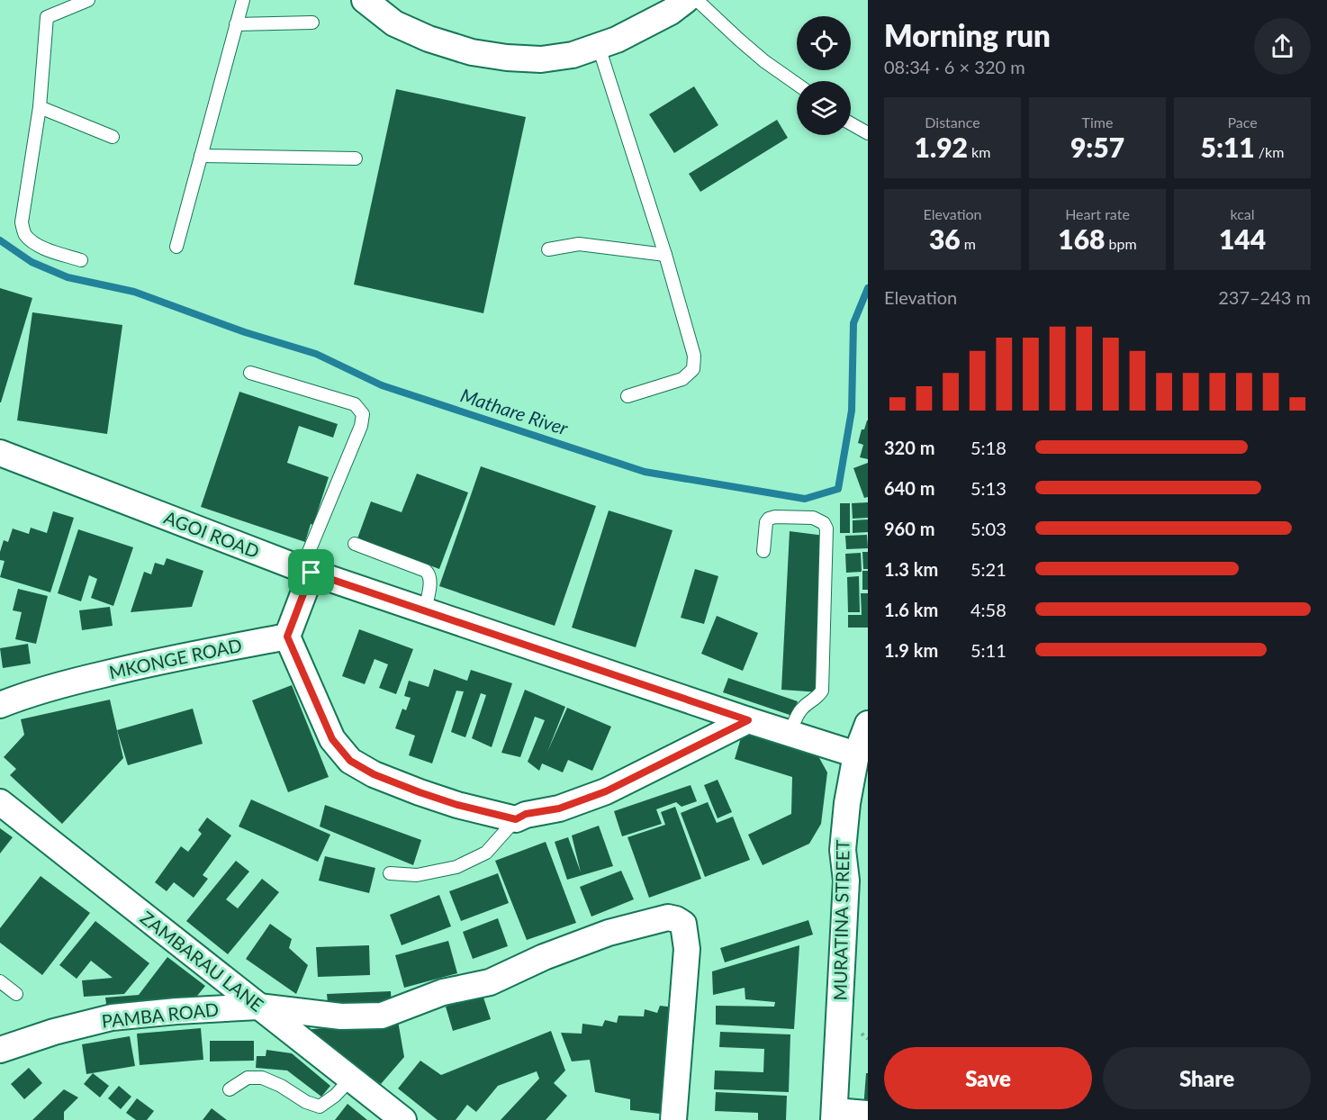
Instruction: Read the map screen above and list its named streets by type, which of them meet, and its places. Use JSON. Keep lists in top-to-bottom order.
{
  "streets": {
    "street": [
      "AGOI ROAD",
      "MKONGE ROAD",
      "MURATINA STREET",
      "ZAMBARAU LANE",
      "PAMBA ROAD"
    ]
  },
  "crossings": [
    ["AGOI ROAD", "MURATINA STREET"],
    ["ZAMBARAU LANE", "PAMBA ROAD"]
  ],
  "water": ["Mathare River"],
  "page": {
    "heading": ["Morning run", "08:34 · 6 × 320 m"],
    "stats": [
      ["Distance", "1.92 km"],
      ["Time", "9:57"],
      ["Pace", "5:11 /km"],
      ["Elevation", "36 m"],
      ["Heart rate", "168 bpm"],
      ["kcal", "144"]
    ],
    "chart": ["Elevation", "237–243 m"],
    "list": [
      {
        "name": "320 m",
        "note": "5:18"
      },
      {
        "name": "640 m",
        "note": "5:13"
      },
      {
        "name": "960 m",
        "note": "5:03"
      },
      {
        "name": "1.3 km",
        "note": "5:21"
      },
      {
        "name": "1.6 km",
        "note": "4:58"
      },
      {
        "name": "1.9 km",
        "note": "5:11"
      }
    ],
    "buttons": ["Save", "Share"]
  }
}
